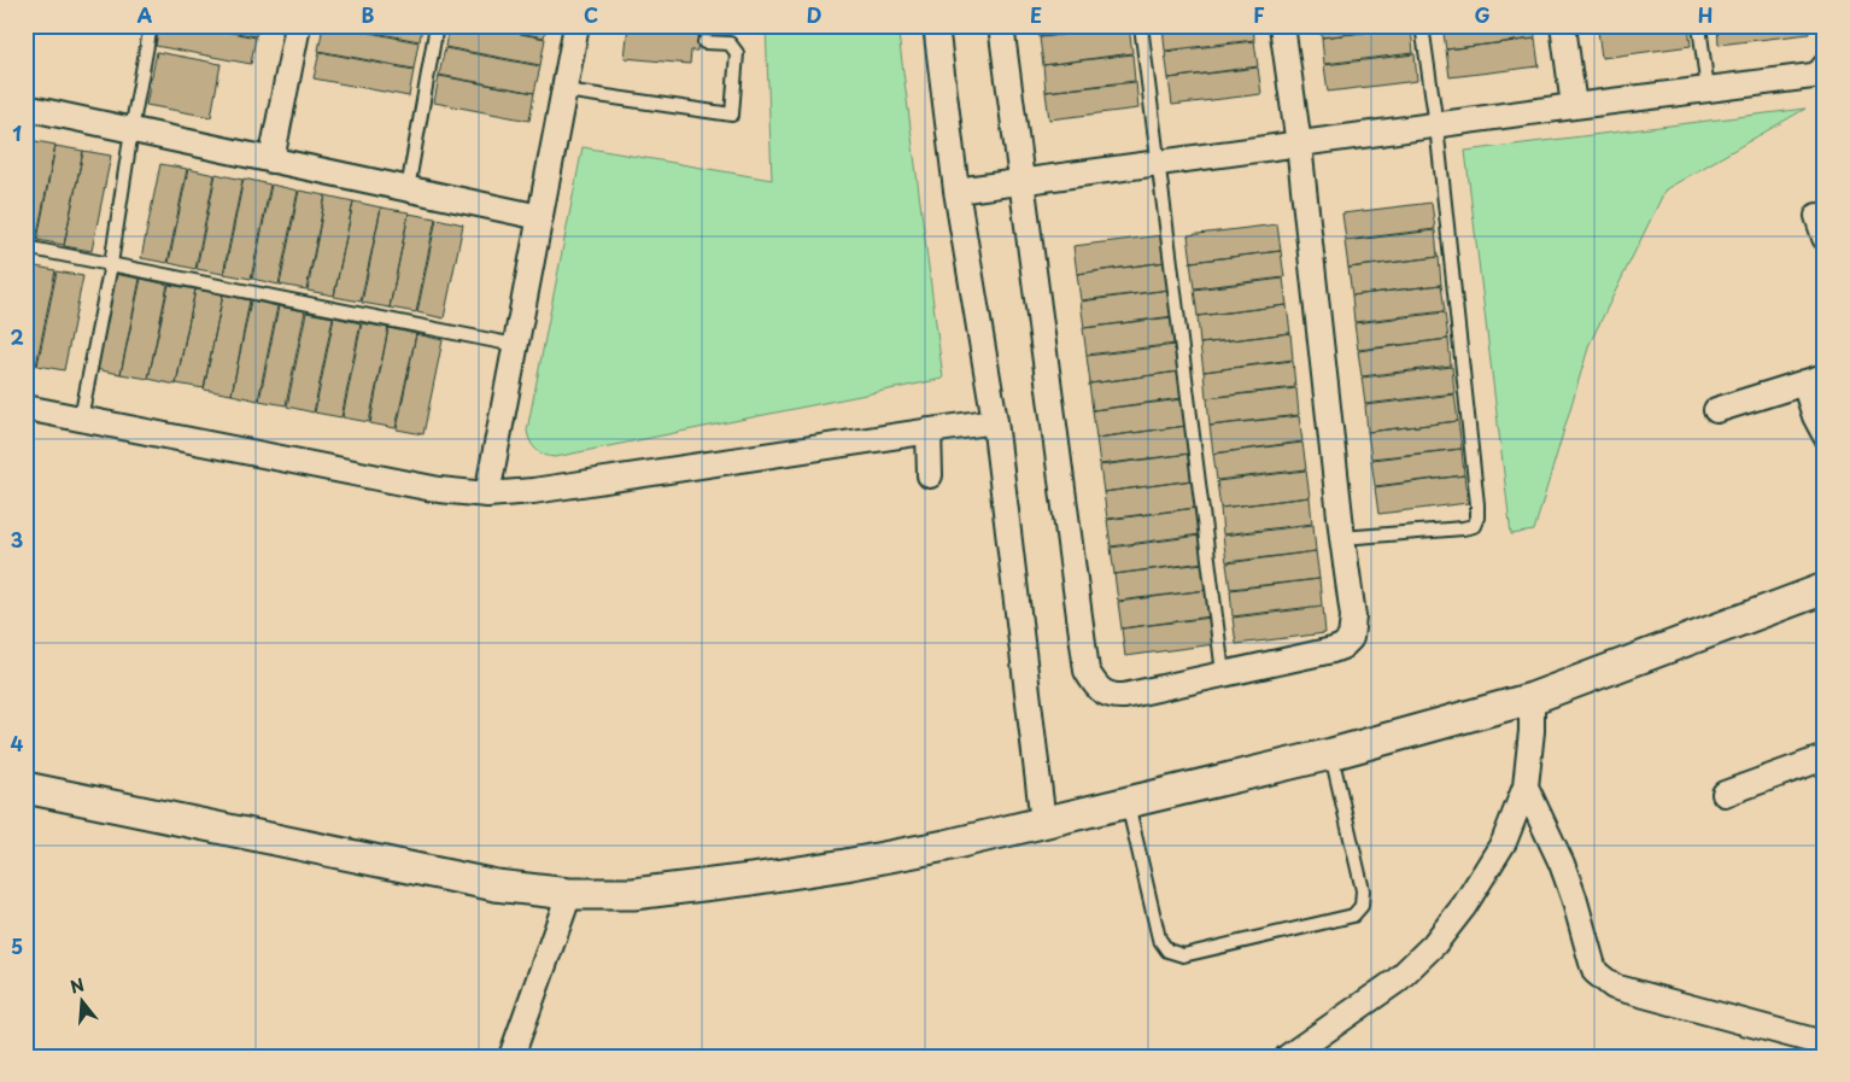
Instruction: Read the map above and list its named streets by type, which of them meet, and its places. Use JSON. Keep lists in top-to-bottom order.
{
  "north": "top",
  "grid": {
    "columns": [
      "A",
      "B",
      "C",
      "D",
      "E",
      "F",
      "G",
      "H"
    ],
    "rows": [
      "1",
      "2",
      "3",
      "4",
      "5"
    ]
  }
}
